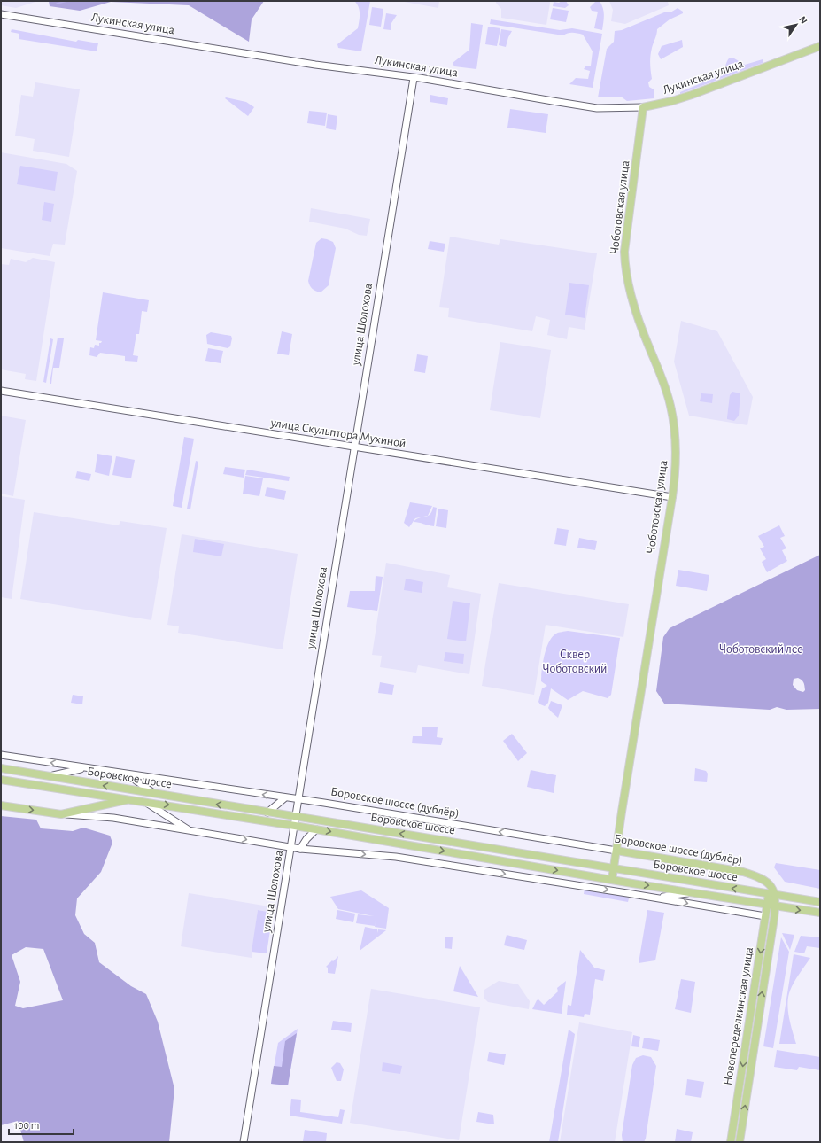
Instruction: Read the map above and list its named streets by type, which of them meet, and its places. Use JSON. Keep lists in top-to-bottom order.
{
  "streets": {
    "main road": [
      "Лукинская улица",
      "Чоботовская улица",
      "Боровское шоссе",
      "Боровское шоссе (дублёр)",
      "Новопеределкинская улица"
    ],
    "street": ["улица Шолохова", "улица Скульптора Мухиной"]
  },
  "crossings": [
    ["Лукинская улица", "Чоботовская улица"],
    ["Лукинская улица", "улица Шолохова"],
    ["Чоботовская улица", "улица Скульптора Мухиной"],
    ["Чоботовская улица", "Боровское шоссе"],
    ["Чоботовская улица", "Боровское шоссе (дублёр)"],
    ["улица Шолохова", "улица Скульптора Мухиной"],
    ["улица Шолохова", "Боровское шоссе"],
    ["улица Шолохова", "Боровское шоссе (дублёр)"],
    ["Боровское шоссе", "Боровское шоссе (дублёр)"],
    ["Боровское шоссе", "Новопеределкинская улица"],
    ["Боровское шоссе (дублёр)", "Новопеределкинская улица"]
  ],
  "parks": ["Чоботовский лес", "Сквер Чоботовский"],
  "scale_bar": "100 m",
  "north": "top right"
}
